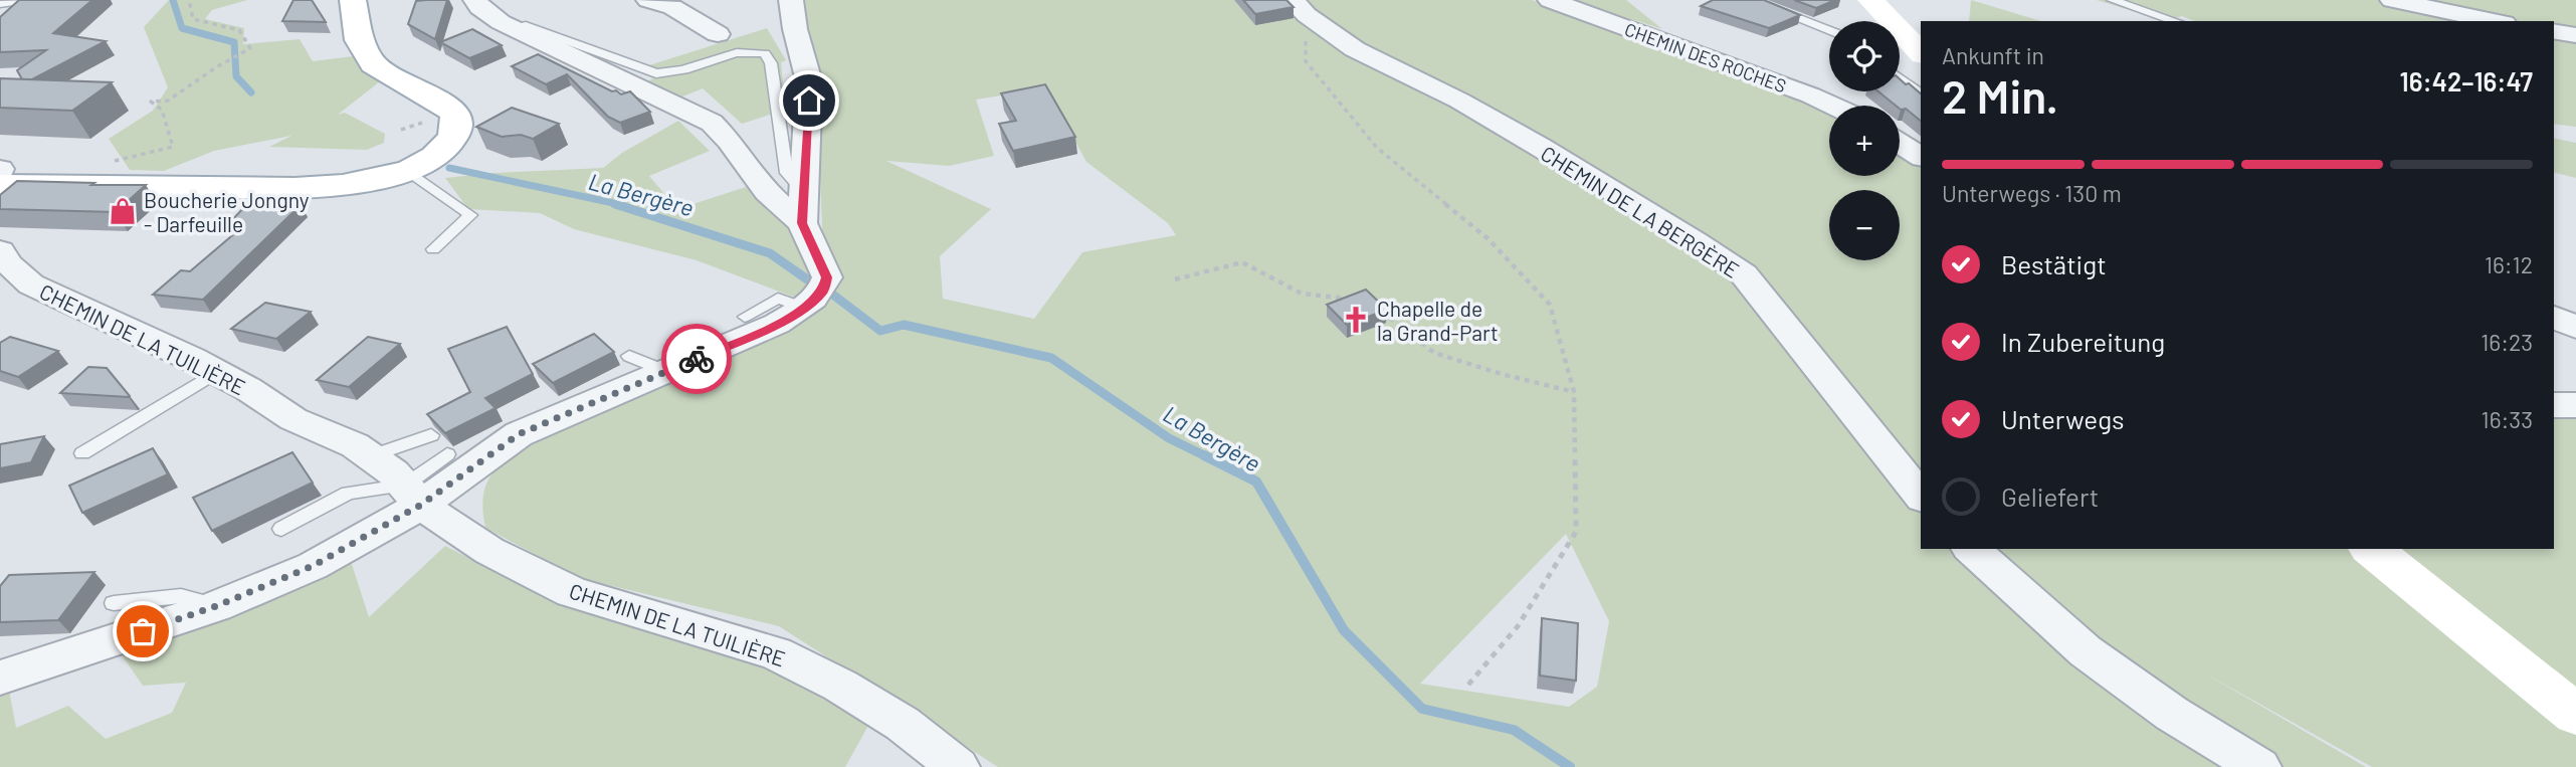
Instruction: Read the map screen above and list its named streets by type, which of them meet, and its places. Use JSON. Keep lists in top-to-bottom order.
{
  "streets": {
    "street": ["CHEMIN DES ROCHES", "CHEMIN DE LA BERGÈRE", "CHEMIN DE LA TUILIÈRE"]
  },
  "water": ["La Bergère"],
  "places": {
    "shop": ["Boucherie Jongny - Darfeuille"],
    "church": ["Chapelle de la Grand-Part"]
  },
  "page": {
    "map_buttons": ["+", "−"],
    "heading": ["2 Min.", "Ankunft in", "16:42–16:47"],
    "bar": "Unterwegs · 130 m",
    "list": [
      ["Bestätigt", "16:12"],
      ["In Zubereitung", "16:23"],
      ["Unterwegs", "16:33"],
      "Geliefert"
    ]
  }
}
